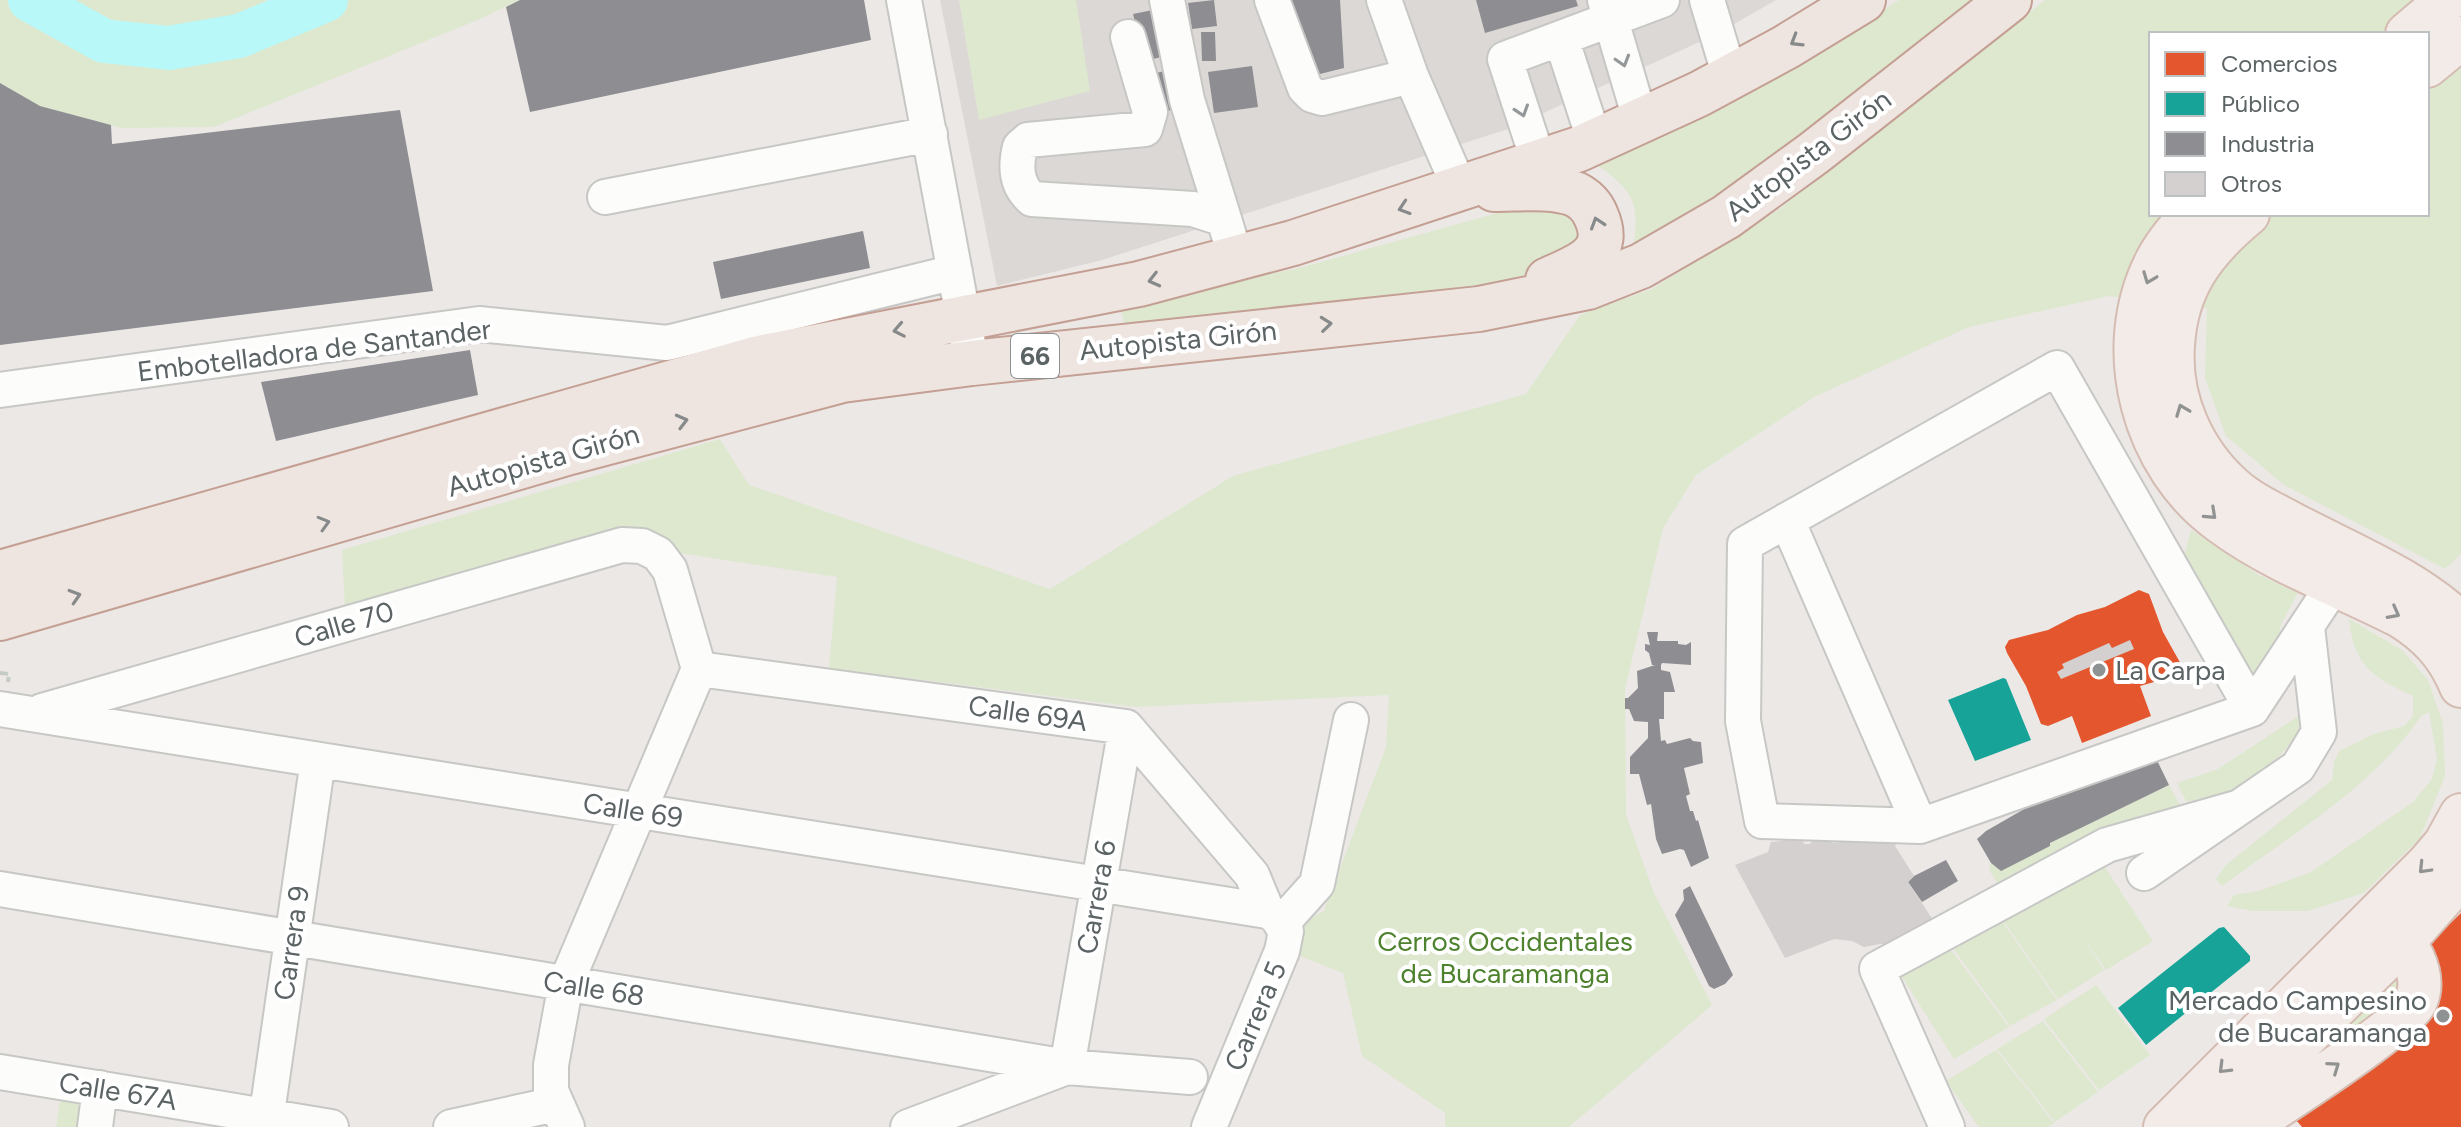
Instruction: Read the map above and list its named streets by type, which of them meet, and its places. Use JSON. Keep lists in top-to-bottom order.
{
  "streets": {
    "highway": ["Autopista Girón", "66"],
    "street": [
      "Embotelladora de Santander",
      "Calle 70",
      "Calle 69A",
      "Calle 69",
      "Carrera 6",
      "Carrera 9",
      "Calle 68",
      "Carrera 5",
      "Calle 67A"
    ]
  },
  "crossings": [
    ["Calle 70", "Calle 69A"],
    ["Calle 70", "Calle 69"],
    ["Calle 69A", "Calle 69"],
    ["Calle 69A", "Carrera 6"],
    ["Calle 69A", "Carrera 5"],
    ["Calle 69", "Carrera 6"],
    ["Calle 69", "Carrera 9"],
    ["Calle 69", "Carrera 5"],
    ["Carrera 6", "Calle 68"],
    ["Carrera 9", "Calle 68"],
    ["Carrera 9", "Calle 67A"]
  ],
  "parks": ["Cerros Occidentales de Bucaramanga"],
  "places": ["La Carpa", "Mercado Campesino de Bucaramanga"],
  "legend": [
    "Comercios",
    "Público",
    "Industria",
    "Otros"
  ]
}
